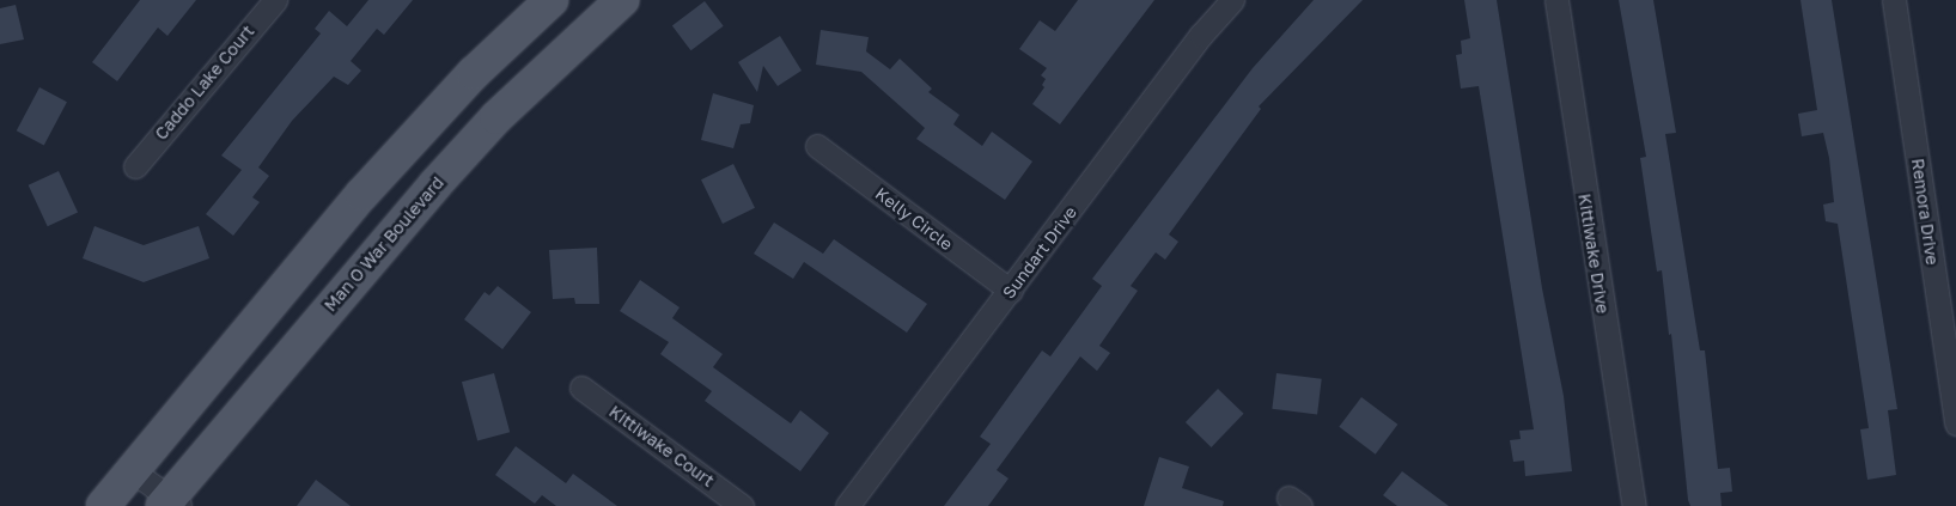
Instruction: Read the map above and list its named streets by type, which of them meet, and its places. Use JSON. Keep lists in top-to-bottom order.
{
  "streets": {
    "main road": ["Man O War Boulevard"],
    "street": [
      "Caddo Lake Court",
      "Remora Drive",
      "Kelly Circle",
      "Sundart Drive",
      "Kittiwake Drive",
      "Kittiwake Court"
    ]
  },
  "crossings": [
    ["Kelly Circle", "Sundart Drive"]
  ]
}
